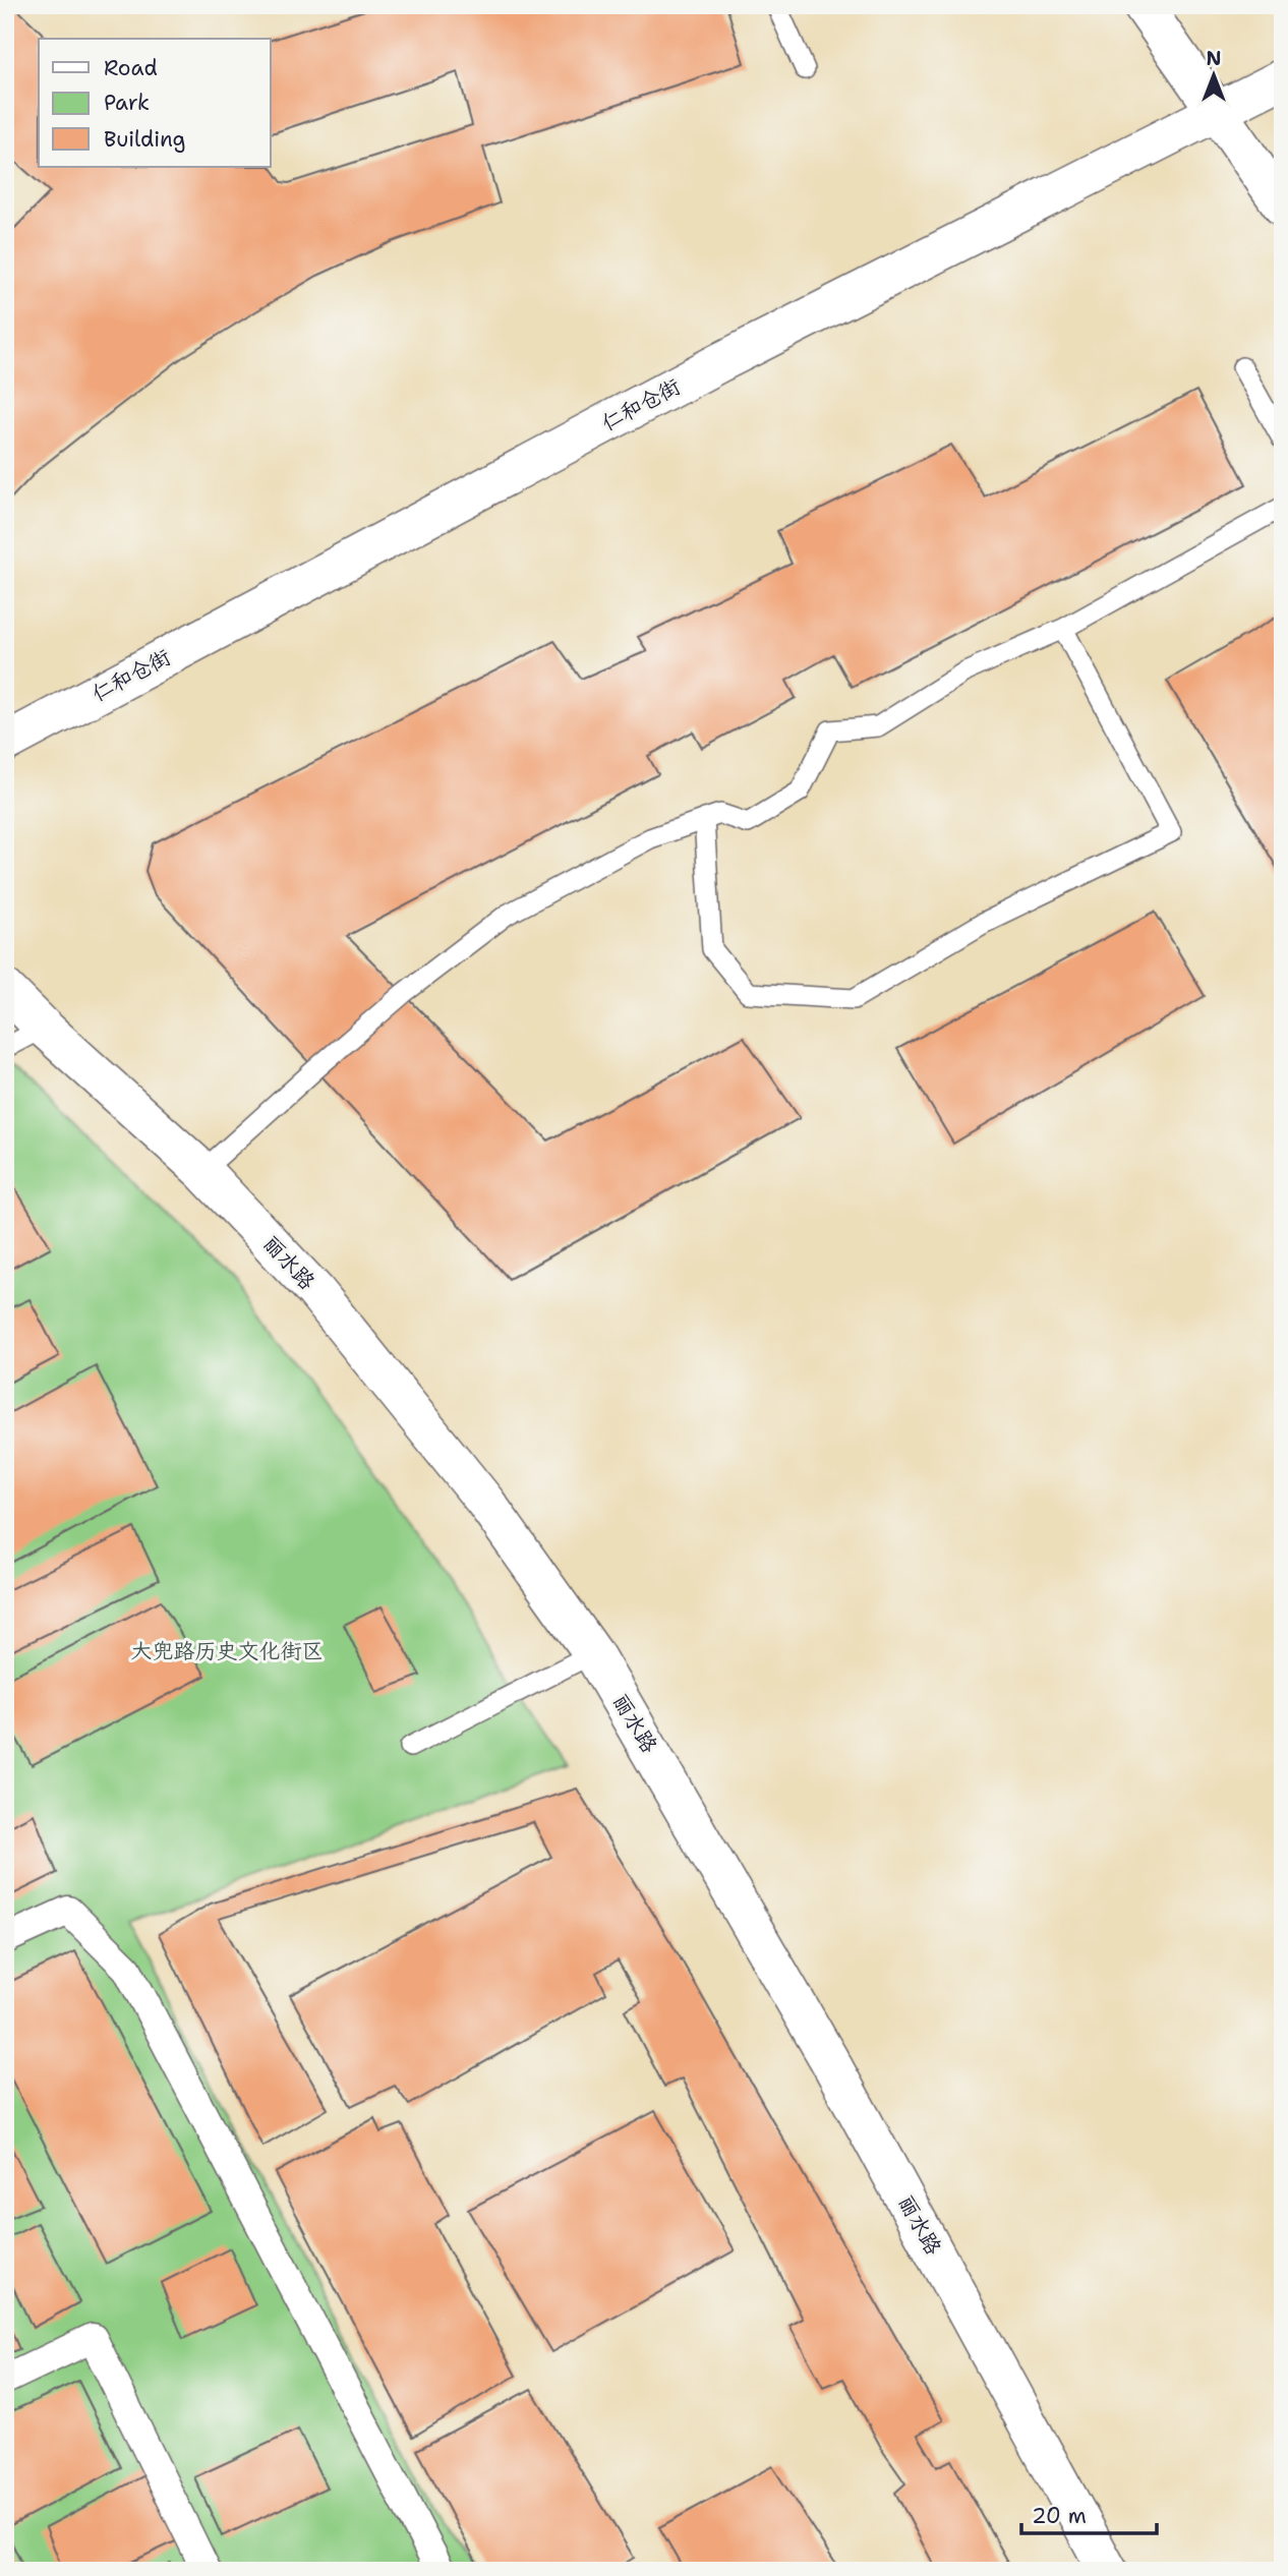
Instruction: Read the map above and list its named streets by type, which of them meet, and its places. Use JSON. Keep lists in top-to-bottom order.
{
  "streets": {
    "street": ["仁和仓街", "丽水路"]
  },
  "parks": ["大兜路历史文化街区"],
  "legend": ["Road", "Park", "Building"],
  "scale_bar": "20 m",
  "north": "top"
}
